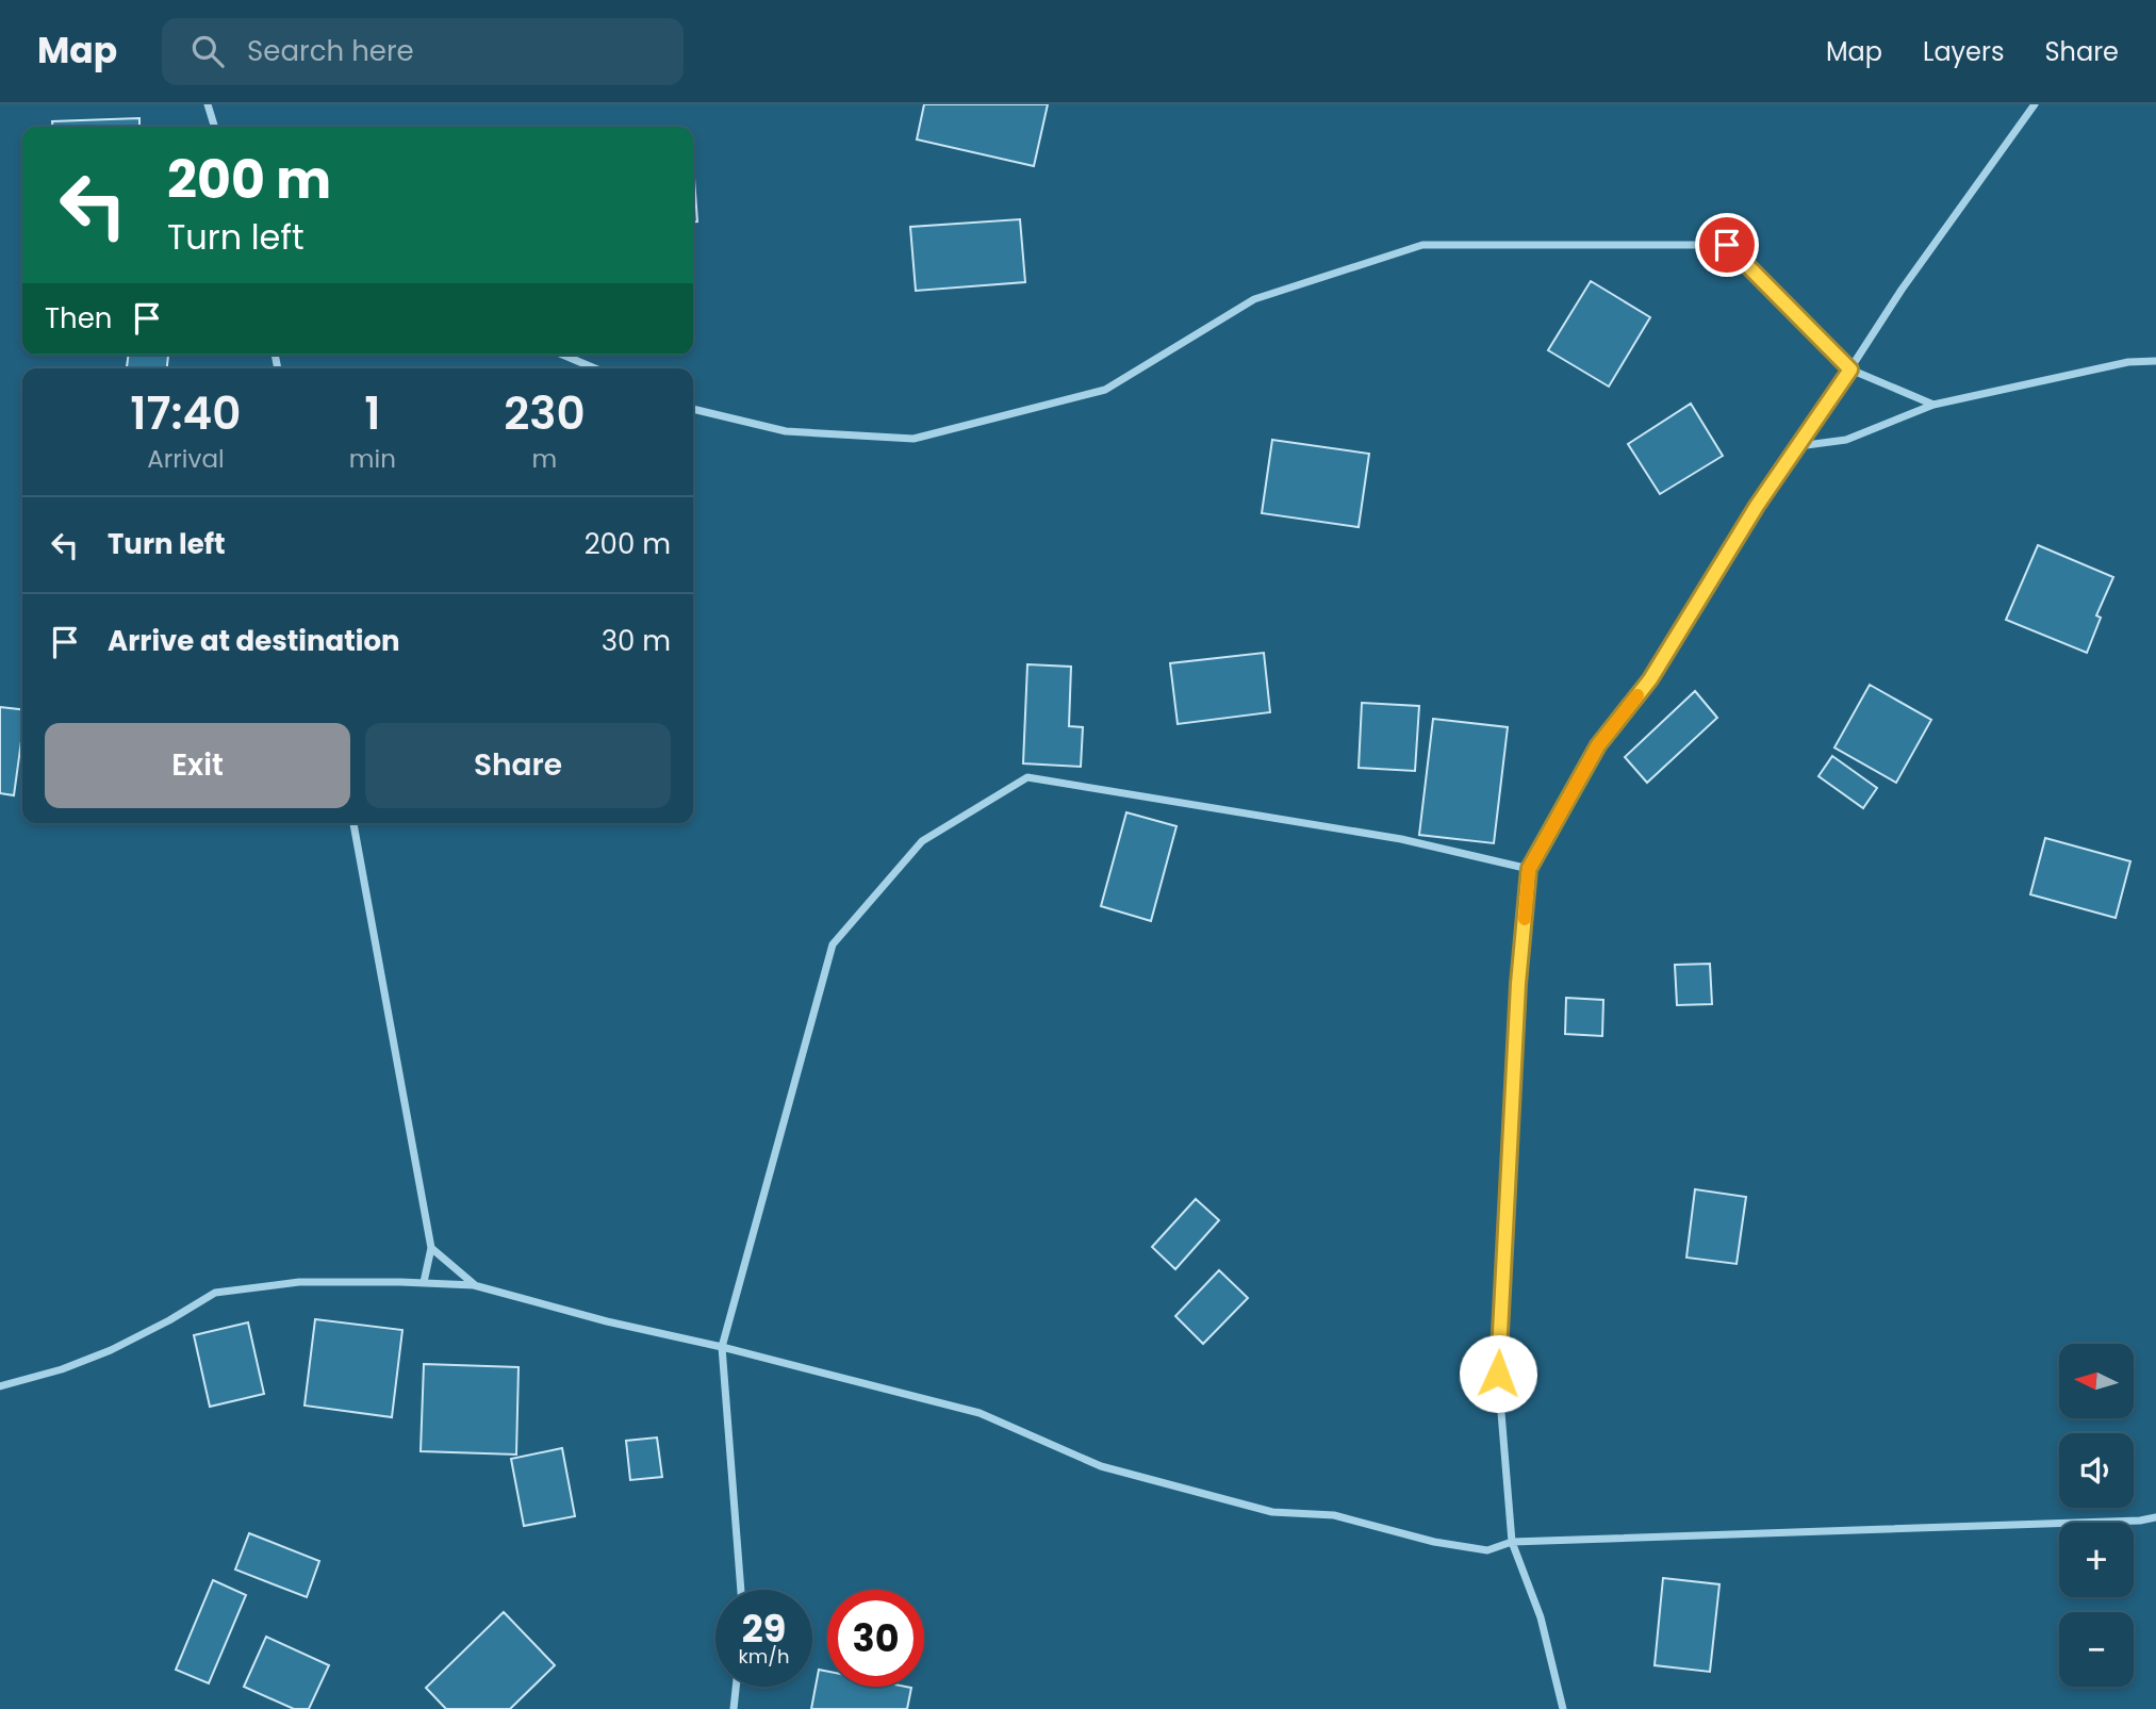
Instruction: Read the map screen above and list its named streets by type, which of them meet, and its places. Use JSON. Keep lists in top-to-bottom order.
{
  "north": "left",
  "page": {
    "header": "Map",
    "search": "Search here",
    "nav": ["Map", "Layers", "Share"],
    "turn": ["200 m", "Turn left"],
    "then": "Then",
    "eta": [
      "17:40",
      "Arrival",
      "1",
      "min",
      "230",
      "m"
    ],
    "list": [
      {
        "name": "Turn left",
        "value": "200 m"
      },
      {
        "name": "Arrive at destination",
        "value": "30 m"
      }
    ],
    "buttons": ["Exit", "Share"],
    "map_buttons": ["+", "−"],
    "speed": "29 km/h",
    "limit": "30"
  }
}
